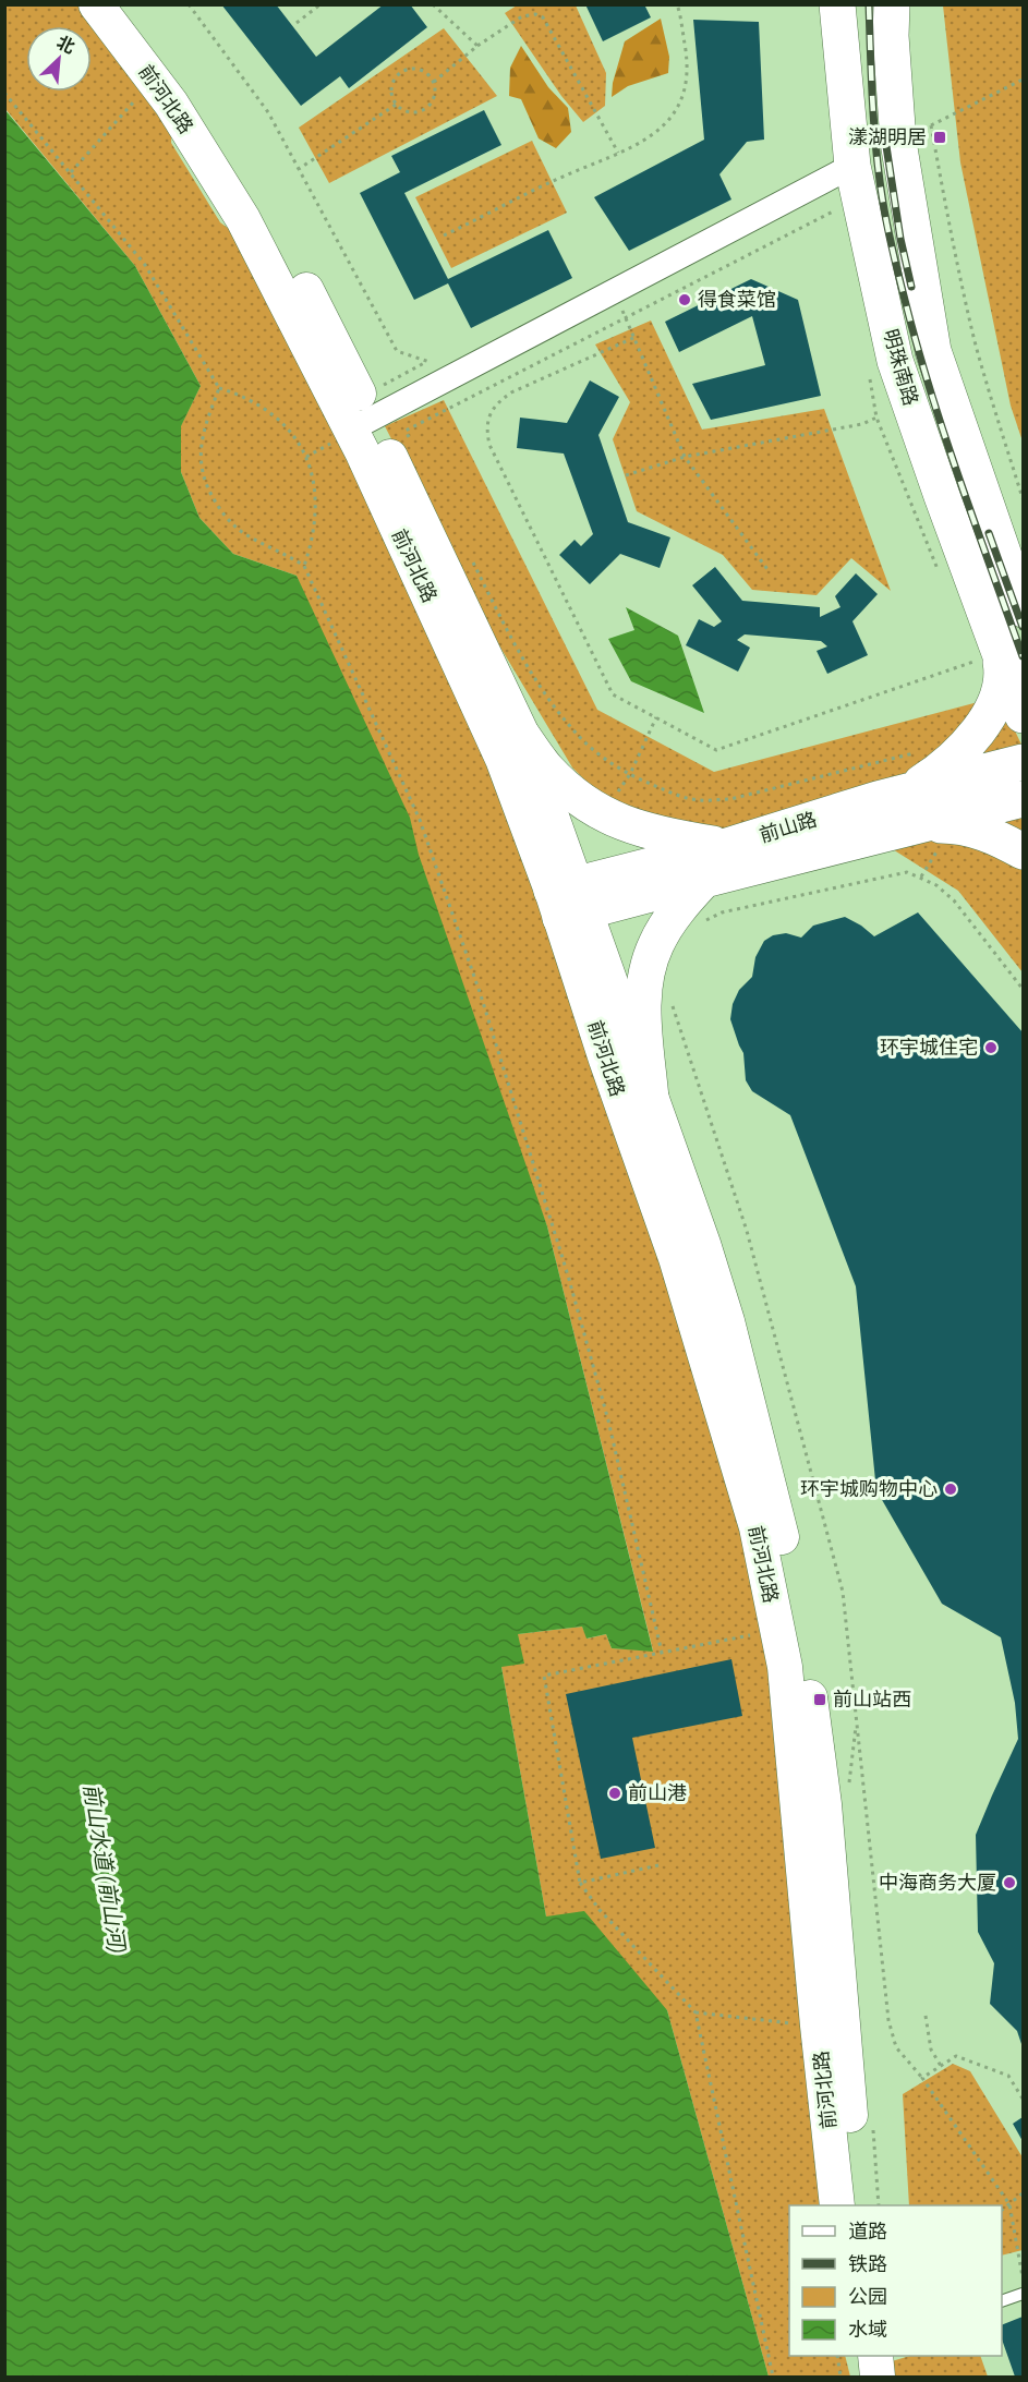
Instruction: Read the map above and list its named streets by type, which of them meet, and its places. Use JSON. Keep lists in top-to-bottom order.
{
  "streets": {
    "main road": ["前河北路", "明珠南路", "前山路"]
  },
  "crossings": [
    ["前河北路", "前山路"]
  ],
  "water": ["前山水道 (前山河)"],
  "places": {
    "transit": ["漾湖明居", "前山站西"],
    "other": [
      "得食菜馆",
      "环宇城住宅",
      "环宇城购物中心",
      "前山港",
      "中海商务大厦"
    ]
  },
  "legend": [
    "道路",
    "铁路",
    "公园",
    "水域"
  ],
  "north": "top right"
}
